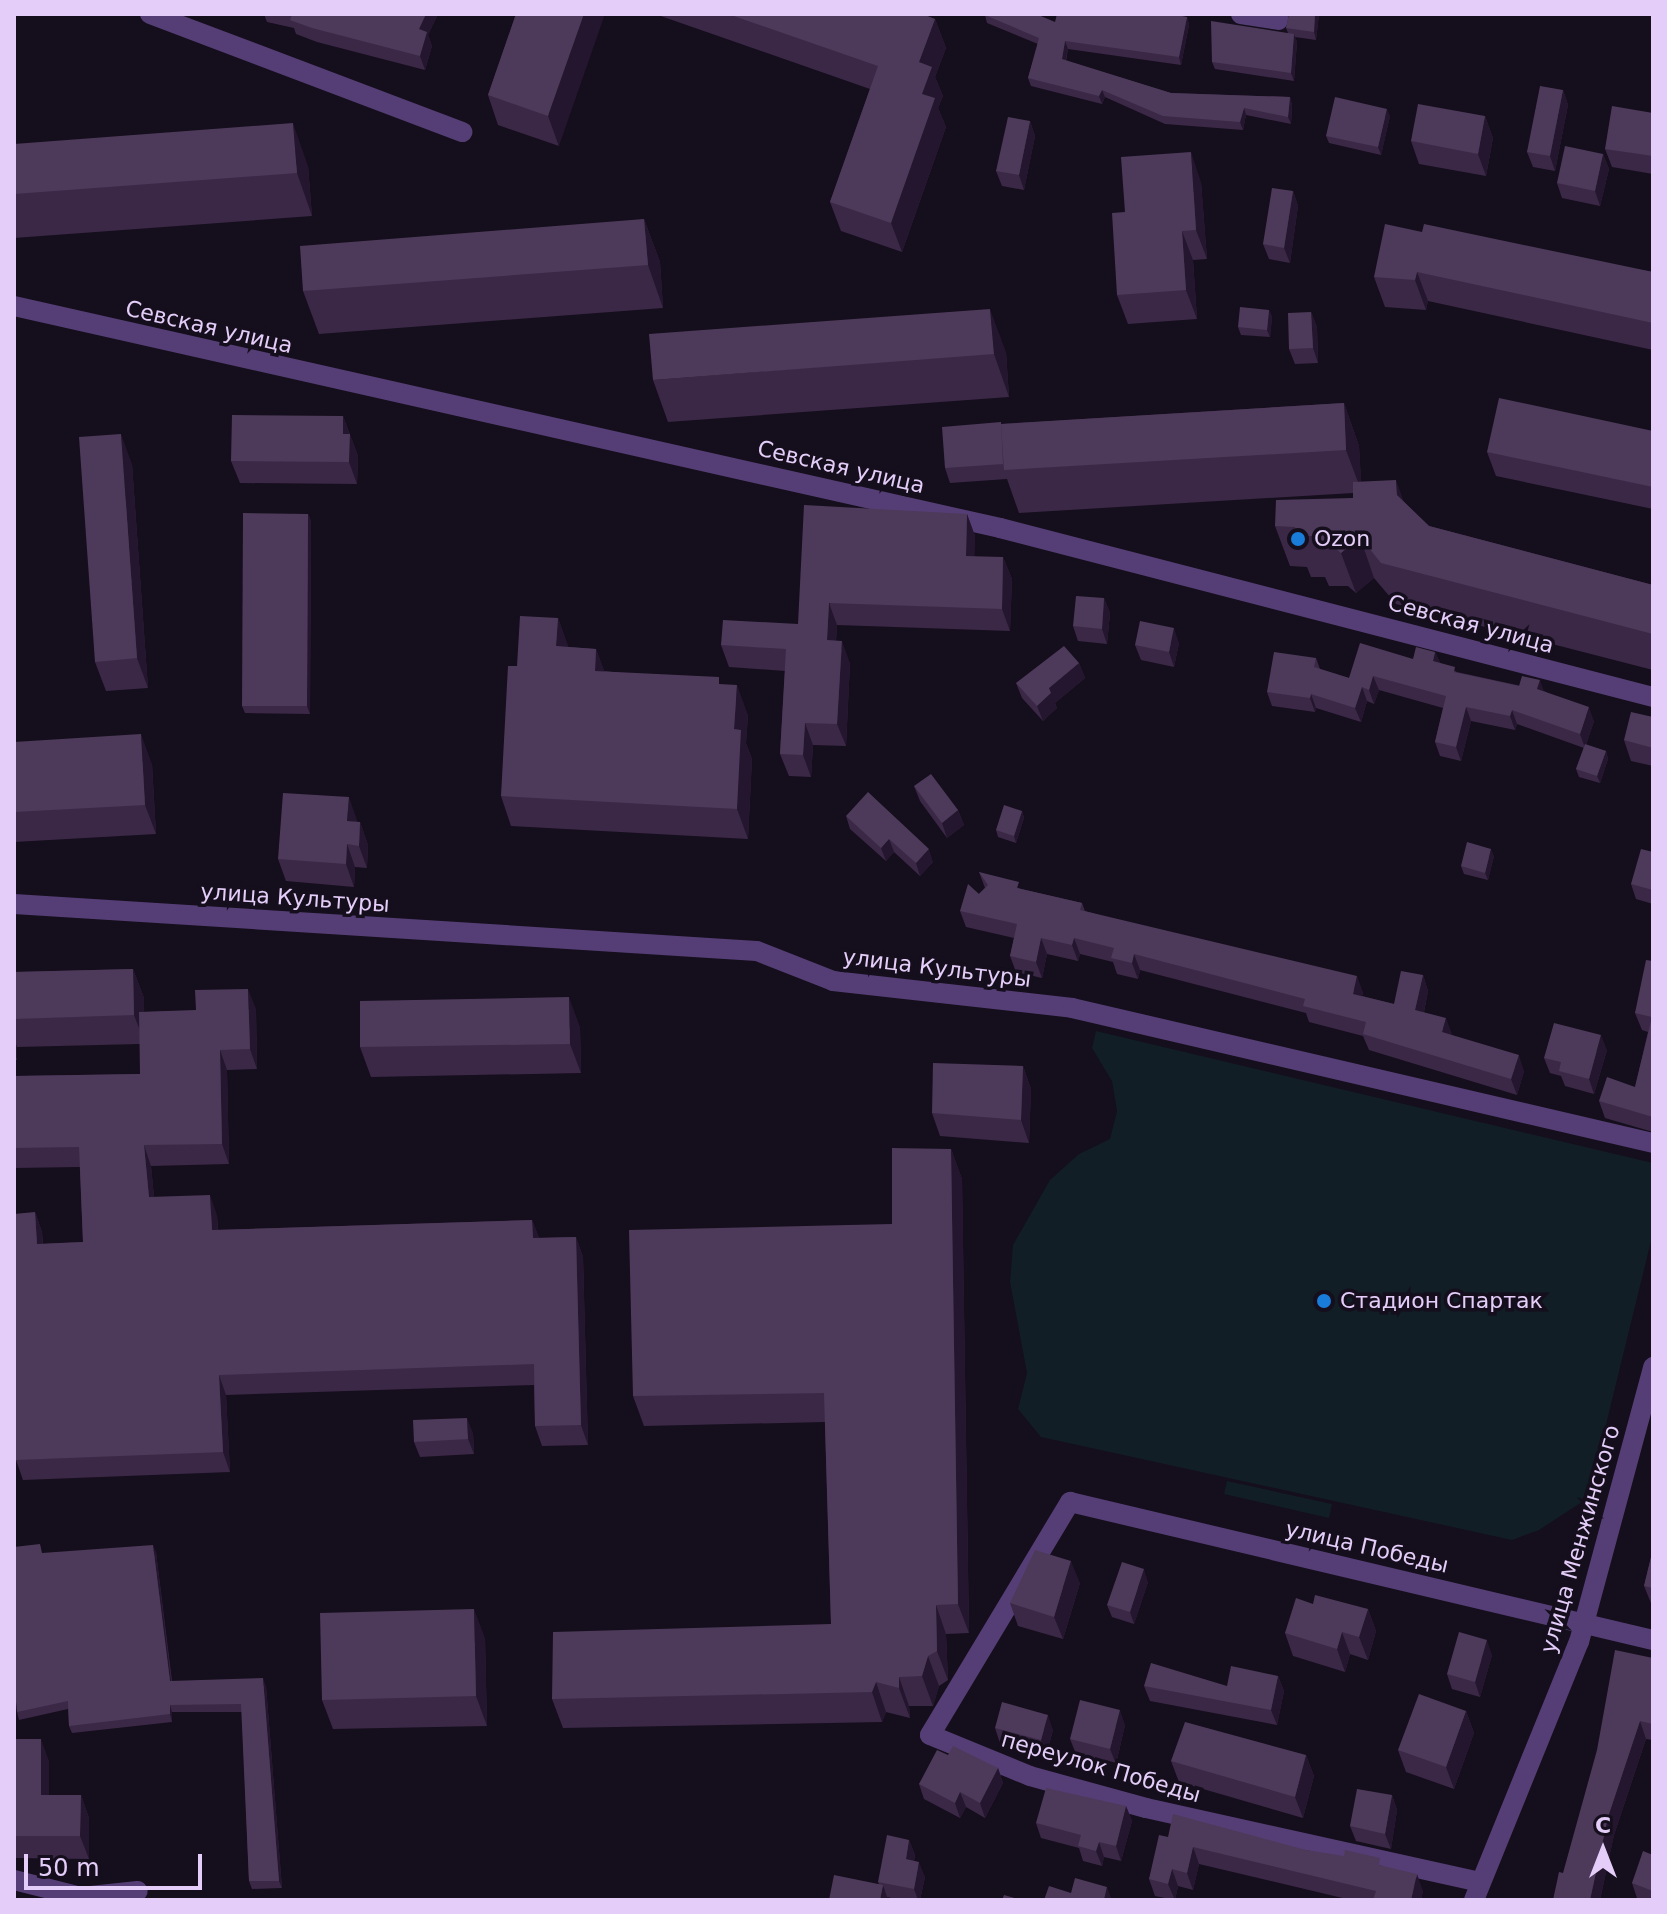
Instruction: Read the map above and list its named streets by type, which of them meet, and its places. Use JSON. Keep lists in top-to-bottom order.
{
  "streets": {
    "street": [
      "Севская улица",
      "улица Культуры",
      "улица Менжинского",
      "улица Победы",
      "переулок Победы"
    ]
  },
  "crossings": [
    ["улица Менжинского", "улица Победы"],
    ["улица Менжинского", "переулок Победы"],
    ["улица Победы", "переулок Победы"]
  ],
  "places": ["Ozon", "Стадион Спартак"],
  "scale_bar": "50 m",
  "north": "top"
}
